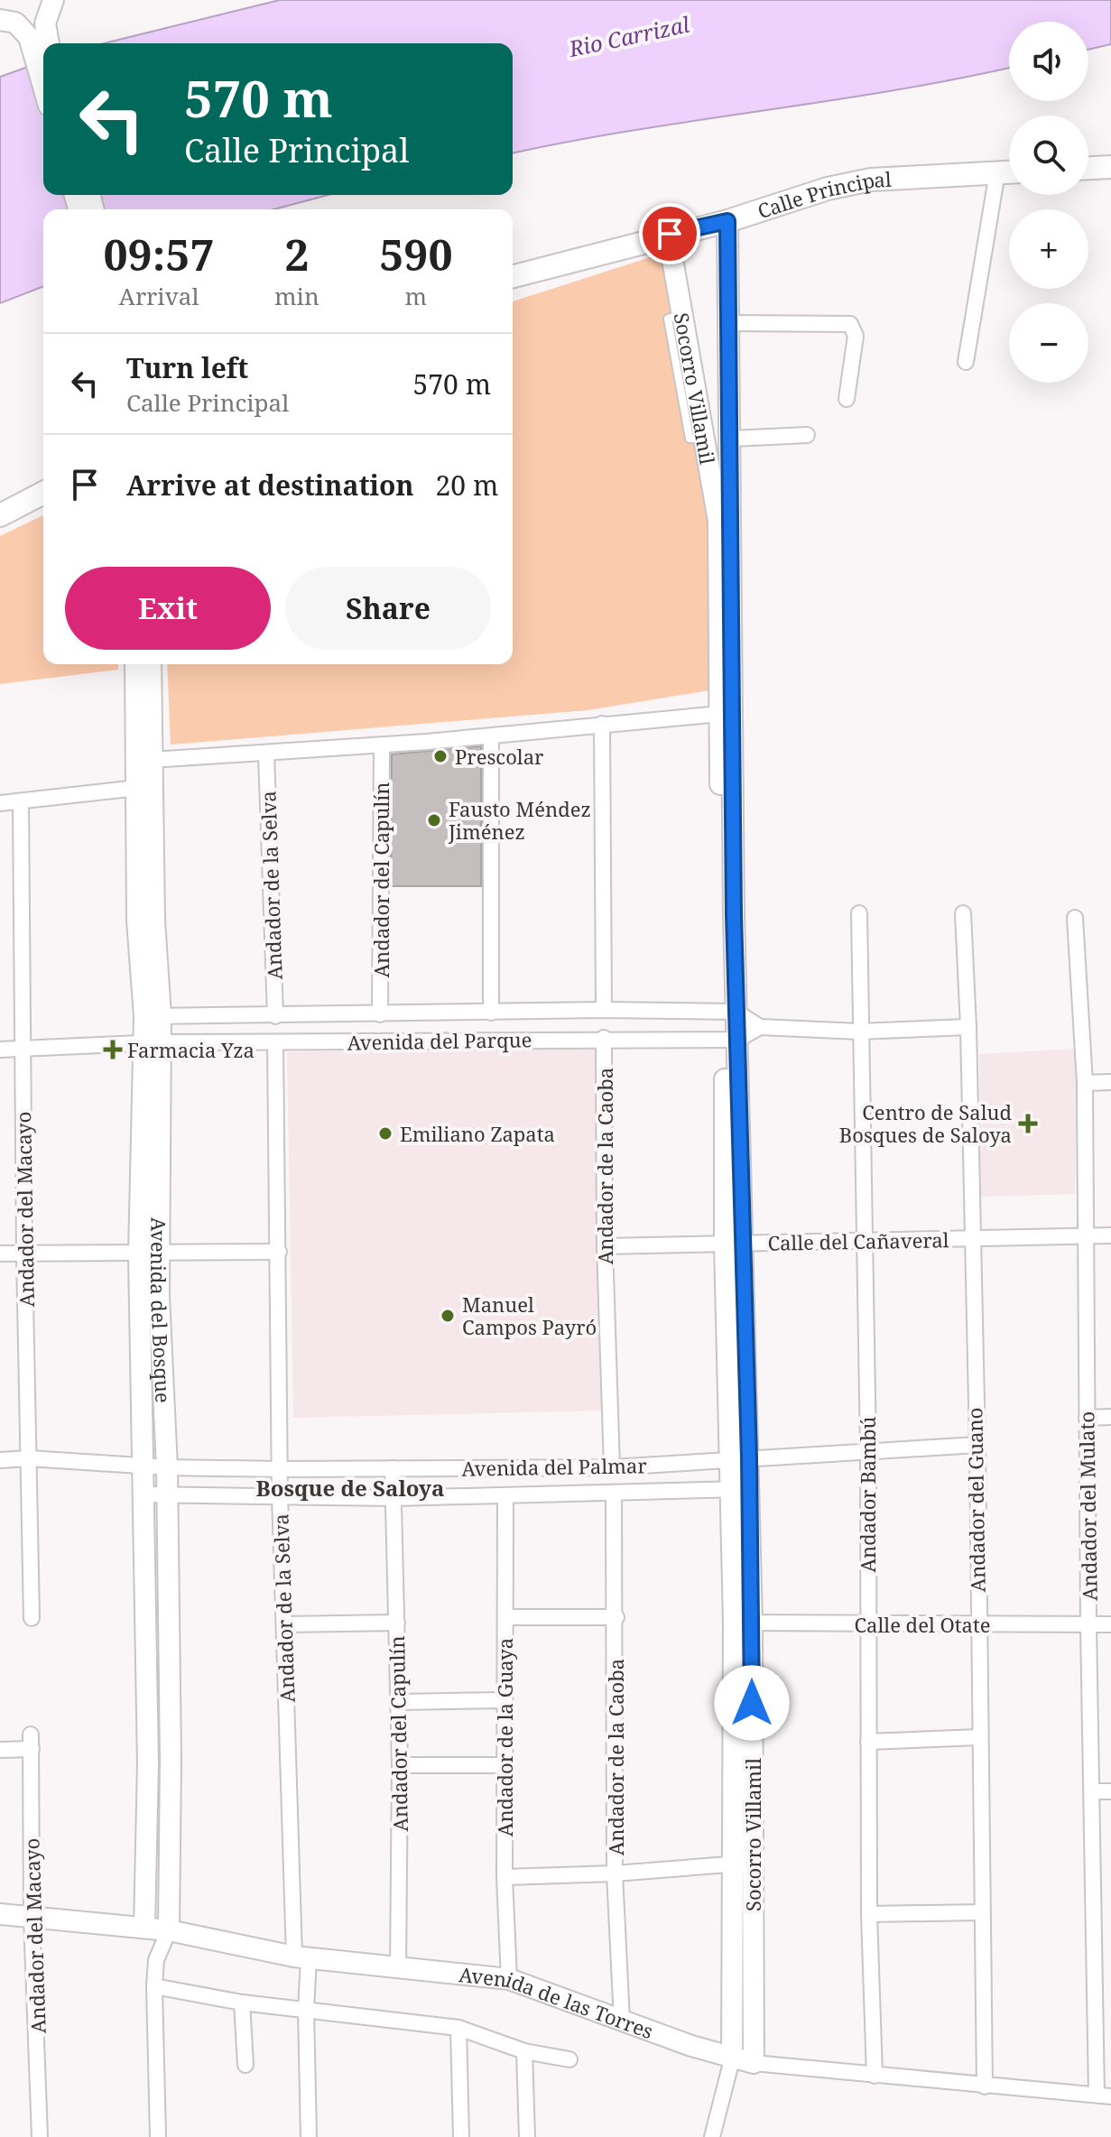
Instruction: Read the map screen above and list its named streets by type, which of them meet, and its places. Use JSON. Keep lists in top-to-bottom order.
{
  "streets": {
    "main road": ["Calle Principal"],
    "street": [
      "Socorro Villamil",
      "Andador del Capulín",
      "Andador de la Selva",
      "Avenida del Parque",
      "Andador de la Caoba",
      "Andador del Macayo",
      "Calle del Cañaveral",
      "Avenida del Bosque",
      "Avenida del Palmar",
      "Andador Bambú",
      "Andador del Guano",
      "Andador del Mulato",
      "Calle del Otate",
      "Andador de la Guaya",
      "Avenida de las Torres"
    ]
  },
  "crossings": [
    ["Calle Principal", "Socorro Villamil"],
    ["Socorro Villamil", "Avenida del Parque"],
    ["Socorro Villamil", "Calle del Cañaveral"],
    ["Socorro Villamil", "Avenida del Palmar"],
    ["Socorro Villamil", "Calle del Otate"],
    ["Socorro Villamil", "Avenida de las Torres"],
    ["Andador del Capulín", "Avenida del Parque"],
    ["Andador del Capulín", "Avenida del Palmar"],
    ["Andador del Capulín", "Avenida de las Torres"],
    ["Andador de la Selva", "Avenida del Parque"],
    ["Andador de la Selva", "Avenida del Palmar"],
    ["Andador de la Selva", "Avenida de las Torres"],
    ["Avenida del Parque", "Andador de la Caoba"],
    ["Avenida del Parque", "Andador del Macayo"],
    ["Avenida del Parque", "Avenida del Bosque"],
    ["Andador de la Caoba", "Calle del Cañaveral"],
    ["Andador de la Caoba", "Avenida del Palmar"],
    ["Andador de la Caoba", "Avenida de las Torres"],
    ["Andador del Macayo", "Avenida del Palmar"],
    ["Andador del Macayo", "Avenida de las Torres"],
    ["Calle del Cañaveral", "Andador Bambú"],
    ["Calle del Cañaveral", "Andador del Guano"],
    ["Calle del Cañaveral", "Andador del Mulato"],
    ["Avenida del Bosque", "Avenida del Palmar"],
    ["Avenida del Bosque", "Avenida de las Torres"],
    ["Avenida del Palmar", "Andador Bambú"],
    ["Avenida del Palmar", "Andador del Guano"],
    ["Avenida del Palmar", "Andador de la Guaya"],
    ["Andador Bambú", "Calle del Otate"],
    ["Andador Bambú", "Avenida de las Torres"],
    ["Andador del Guano", "Calle del Otate"],
    ["Andador del Guano", "Avenida de las Torres"],
    ["Andador del Mulato", "Calle del Otate"],
    ["Andador del Mulato", "Avenida de las Torres"],
    ["Andador de la Guaya", "Avenida de las Torres"]
  ],
  "districts": ["Bosque de Saloya"],
  "water": ["Rio Carrizal"],
  "places": {
    "other": [
      "Prescolar",
      "Fausto Méndez Jiménez",
      "Emiliano Zapata",
      "Manuel Campos Payró"
    ],
    "health": ["Farmacia Yza", "Centro de Salud Bosques de Saloya"]
  },
  "page": {
    "map_buttons": ["+", "−"],
    "turn": ["570 m", "Calle Principal"],
    "eta": [
      "09:57",
      "Arrival",
      "2",
      "min",
      "590",
      "m"
    ],
    "list": [
      {
        "name": "Turn left",
        "note": "Calle Principal",
        "value": "570 m"
      },
      {
        "name": "Arrive at destination",
        "value": "20 m"
      }
    ],
    "buttons": ["Exit", "Share"]
  }
}
